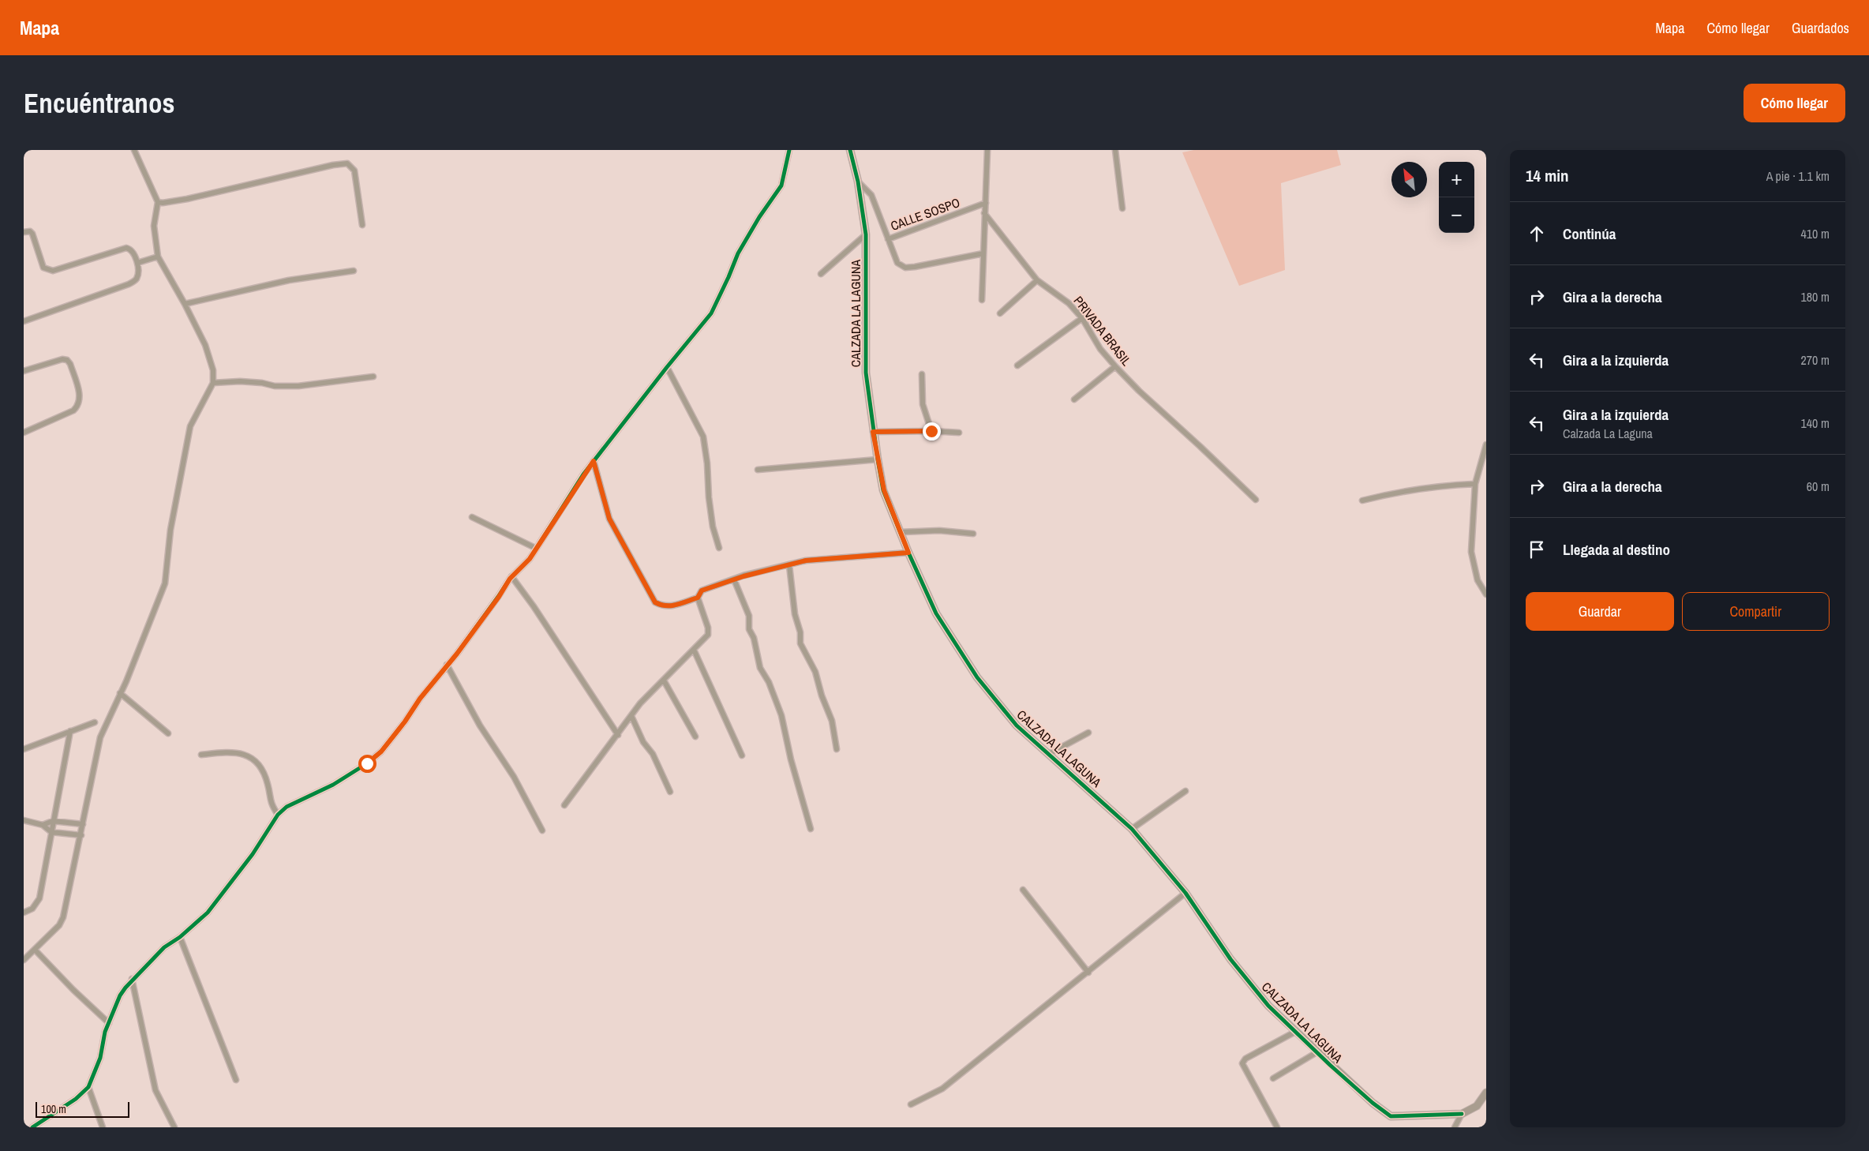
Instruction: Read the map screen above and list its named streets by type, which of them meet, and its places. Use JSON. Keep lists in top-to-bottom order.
{
  "streets": {
    "street": ["CALLE SOSPO", "CALZADA LA LAGUNA", "PRIVADA BRASIL"]
  },
  "crossings": [
    ["CALLE SOSPO", "CALZADA LA LAGUNA"]
  ],
  "scale_bar": "100 m",
  "north": "top left",
  "page": {
    "header": "Mapa",
    "nav": ["Mapa", "Cómo llegar", "Guardados"],
    "buttons": [
      "Cómo llegar",
      ["Guardar", "Compartir"]
    ],
    "title": "Encuéntranos",
    "heading": ["14 min", "A pie · 1.1 km"],
    "map_buttons": ["+", "−"],
    "list": [
      ["Continúa", "410 m"],
      ["Gira a la derecha", "180 m"],
      ["Gira a la izquierda", "270 m"],
      ["Gira a la izquierda", "Calzada La Laguna", "140 m"],
      ["Gira a la derecha", "60 m"],
      "Llegada al destino"
    ],
    "scale": "100 m"
  }
}
